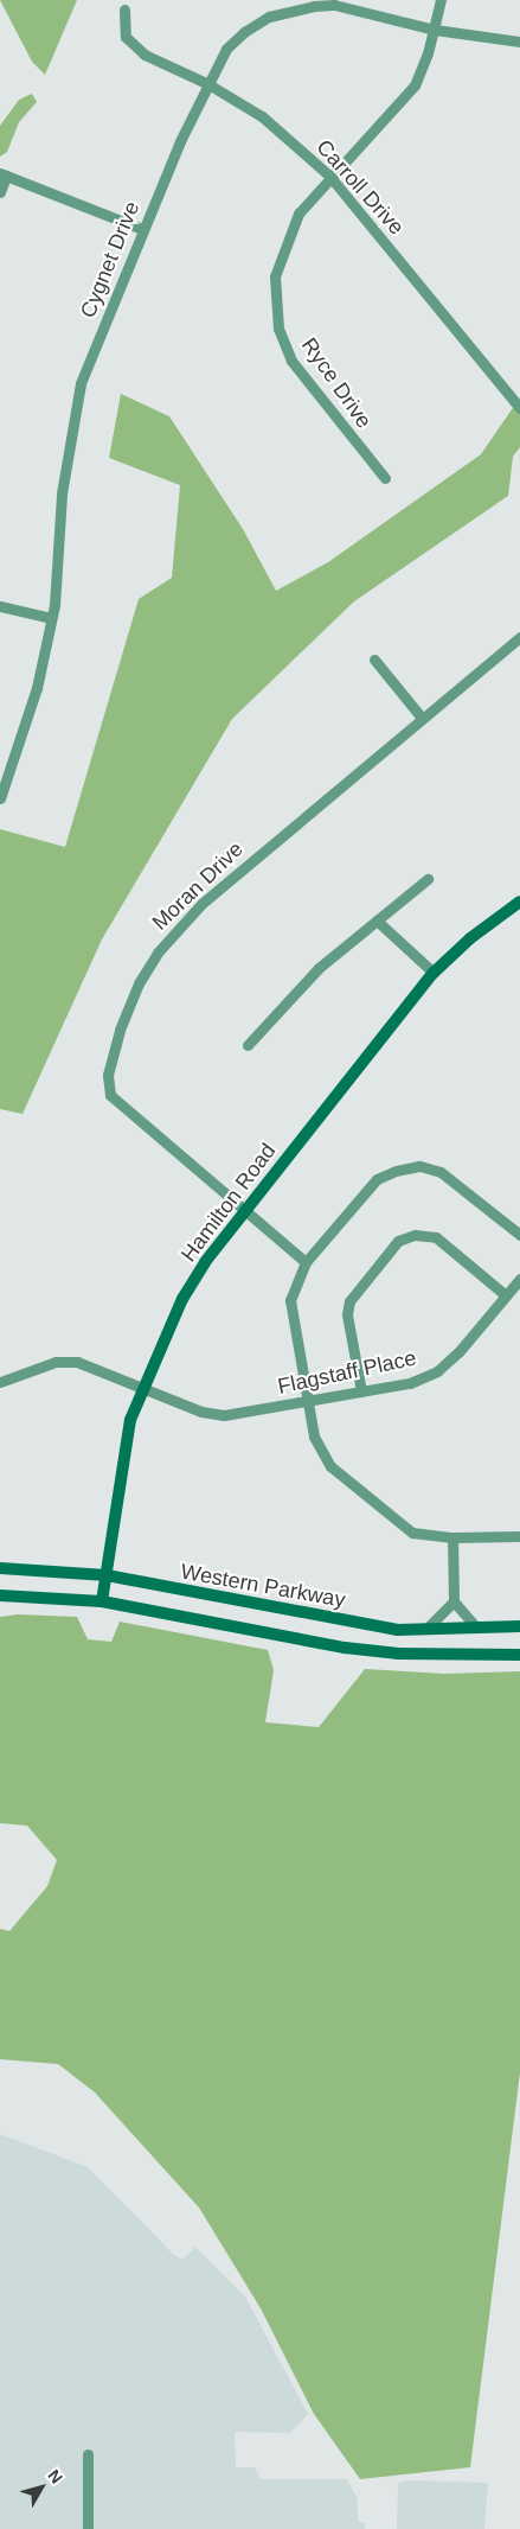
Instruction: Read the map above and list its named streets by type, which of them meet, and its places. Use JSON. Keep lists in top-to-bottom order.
{
  "streets": {
    "main road": ["Hamilton Road", "Western Parkway"],
    "street": [
      "Carroll Drive",
      "Cygnet Drive",
      "Ryce Drive",
      "Moran Drive",
      "Flagstaff Place"
    ]
  },
  "crossings": [
    ["Carroll Drive", "Cygnet Drive"],
    ["Carroll Drive", "Ryce Drive"],
    ["Cygnet Drive", "Ryce Drive"],
    ["Moran Drive", "Hamilton Road"],
    ["Hamilton Road", "Flagstaff Place"],
    ["Hamilton Road", "Western Parkway"]
  ],
  "north": "top right"
}
